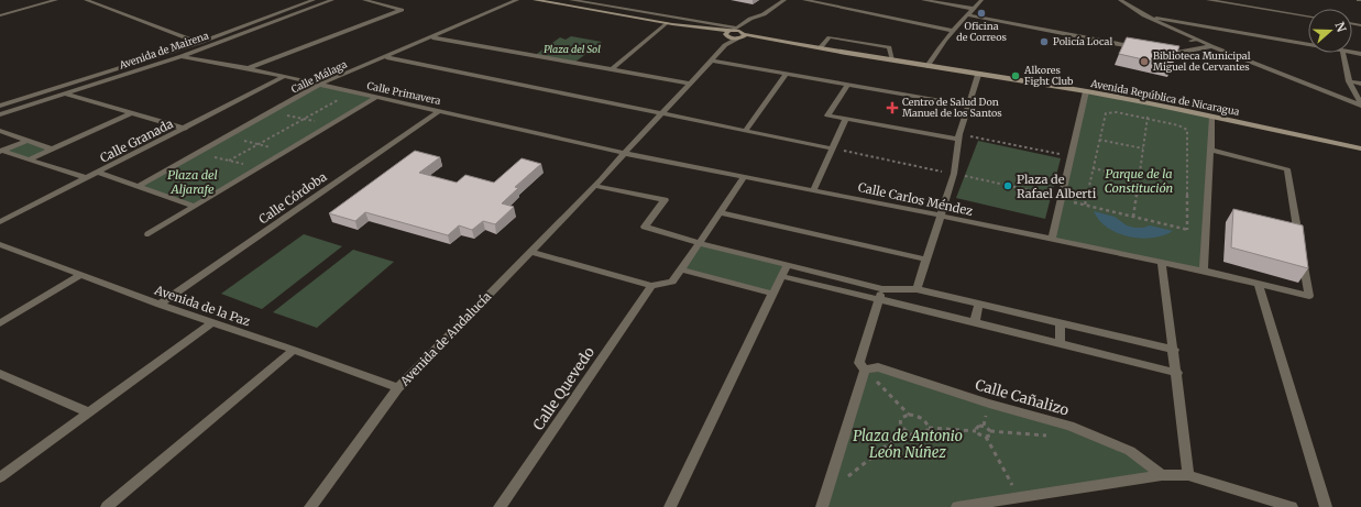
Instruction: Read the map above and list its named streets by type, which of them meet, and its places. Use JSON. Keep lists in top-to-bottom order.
{
  "streets": {
    "street": [
      "Avenida de Mairena",
      "Calle Málaga",
      "Calle Primavera",
      "Avenida República de Nicaragua",
      "Calle Granada",
      "Calle Córdoba",
      "Calle Carlos Méndez",
      "Avenida de la Paz",
      "Avenida de Andalucía",
      "Calle Quevedo",
      "Calle Cañalizo"
    ]
  },
  "crossings": [
    ["Avenida de Mairena", "Calle Primavera"],
    ["Calle Málaga", "Calle Primavera"],
    ["Calle Primavera", "Calle Granada"],
    ["Calle Primavera", "Calle Córdoba"],
    ["Calle Primavera", "Calle Carlos Méndez"],
    ["Calle Primavera", "Avenida de Andalucía"],
    ["Avenida República de Nicaragua", "Avenida de Andalucía"],
    ["Calle Córdoba", "Avenida de la Paz"],
    ["Calle Carlos Méndez", "Avenida de Andalucía"],
    ["Avenida de la Paz", "Avenida de Andalucía"]
  ],
  "parks": [
    "Plaza del Sol",
    "Parque de la Constitución",
    "Plaza del Aljarafe",
    "Plaza de Antonio León Núñez"
  ],
  "places": {
    "other": [
      "Oficina de Correos",
      "Policía Local",
      "Biblioteca Municipal Miguel de Cervantes",
      "Alkores Fight Club",
      "Plaza de Rafael Alberti"
    ],
    "health": ["Centro de Salud Don Manuel de los Santos"]
  },
  "north": "right"
}
